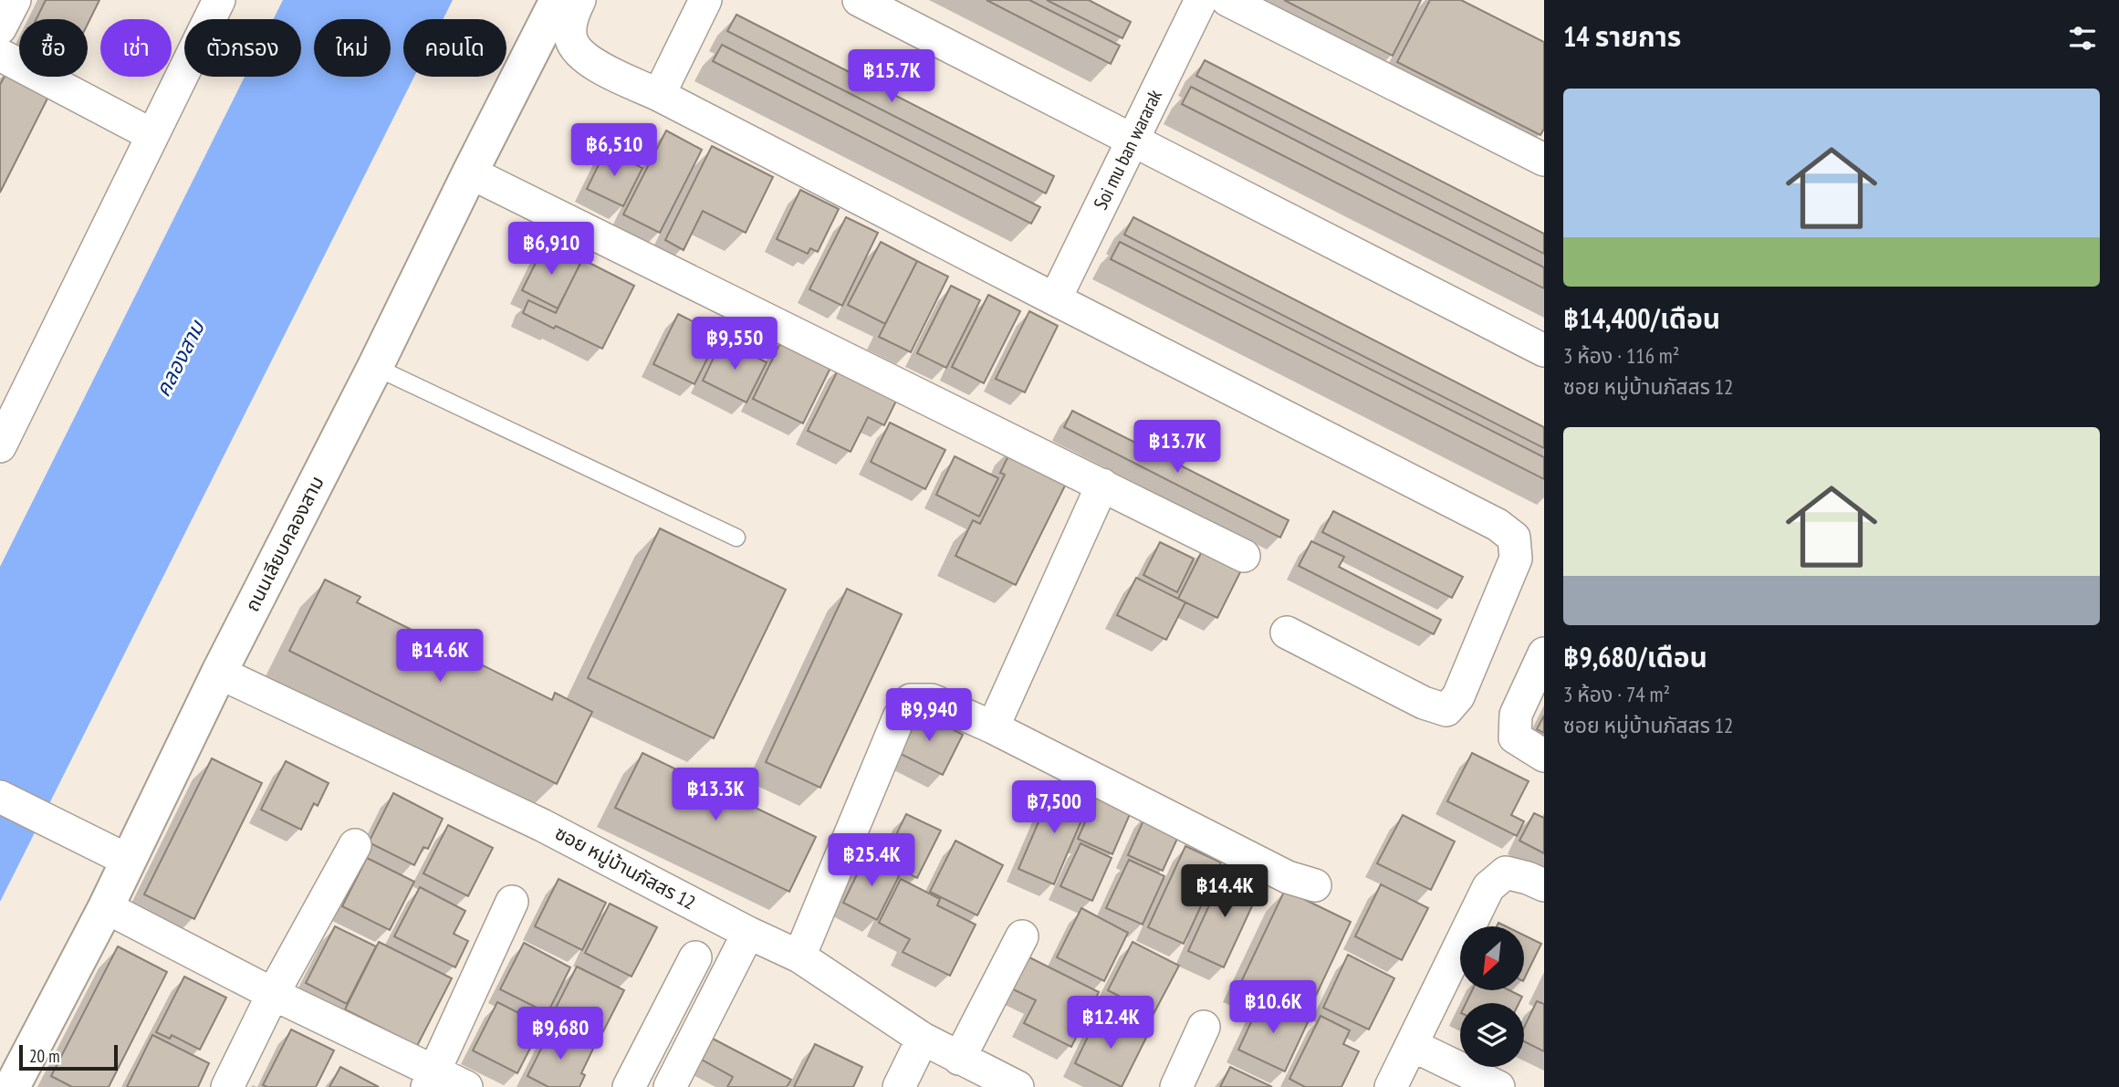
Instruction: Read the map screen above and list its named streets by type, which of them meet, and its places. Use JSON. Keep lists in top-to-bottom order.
{
  "streets": {
    "main road": ["ถนนเลียบคลองสาม"],
    "street": ["Soi mu ban wararak", "ซอย หมู่บ้านภัสสร 12"]
  },
  "crossings": [
    ["ถนนเลียบคลองสาม", "ซอย หมู่บ้านภัสสร 12"]
  ],
  "water": ["คลองสาม"],
  "scale_bar": "20 m",
  "north": "bottom left",
  "page": {
    "heading": "14 รายการ",
    "chip": [
      "ซื้อ",
      "เช่า",
      "ตัวกรอง",
      "ใหม่",
      "คอนโด"
    ],
    "price": [
      "฿15.7K",
      "฿6,510",
      "฿6,910",
      "฿9,550",
      "฿13.7K",
      "฿14.6K",
      "฿9,940",
      "฿13.3K",
      "฿7,500",
      "฿25.4K",
      "฿14.4K",
      "฿10.6K",
      "฿12.4K",
      "฿9,680"
    ],
    "list": [
      {
        "name": "฿14,400/เดือน",
        "note": "3 ห้อง · 116 m² · ซอย หมู่บ้านภัสสร 12"
      },
      {
        "name": "฿9,680/เดือน",
        "note": "3 ห้อง · 74 m² · ซอย หมู่บ้านภัสสร 12"
      }
    ],
    "scale": "20 m"
  }
}
